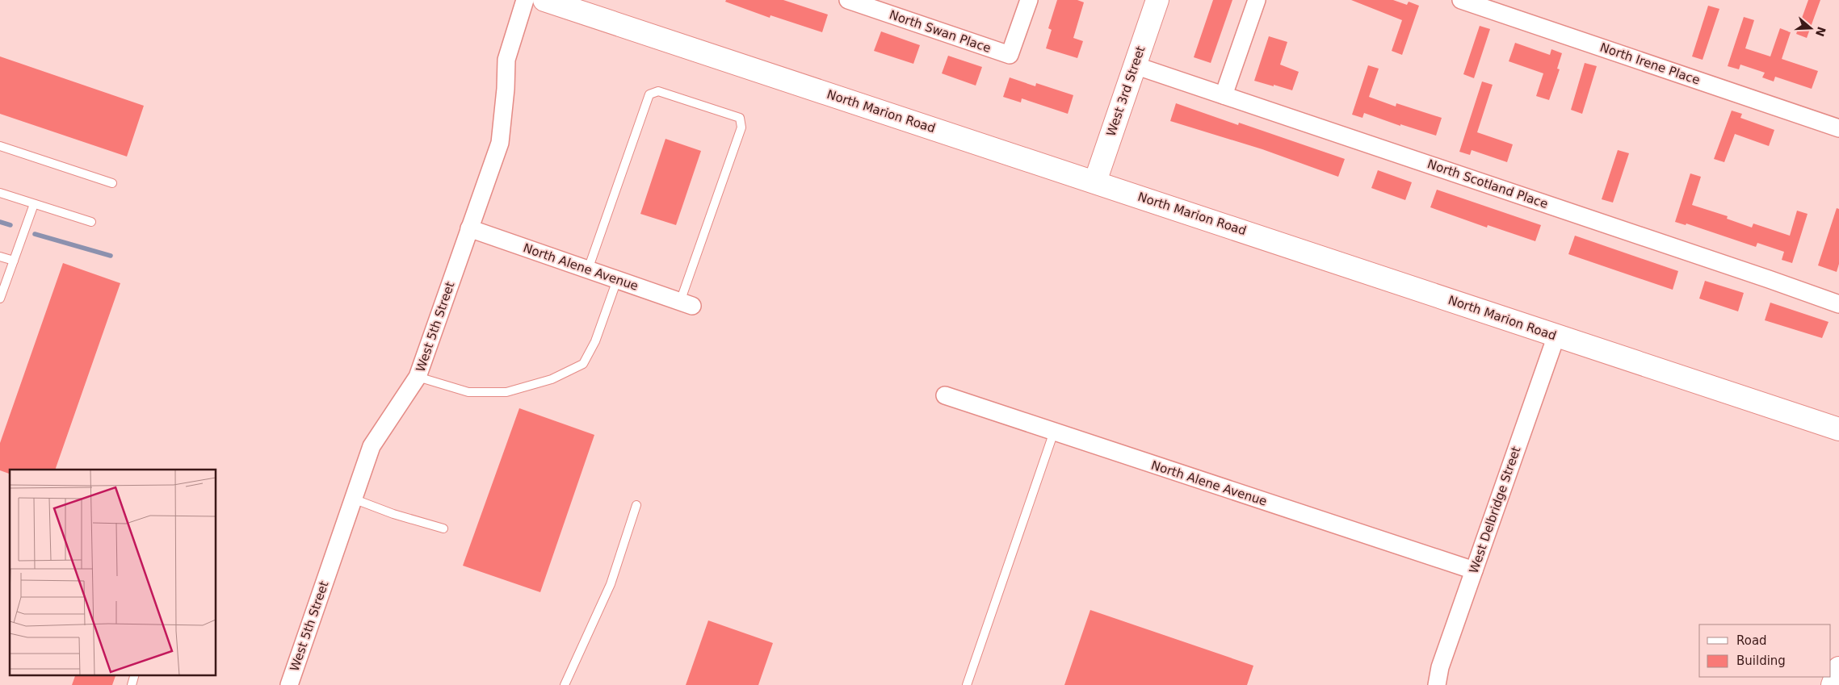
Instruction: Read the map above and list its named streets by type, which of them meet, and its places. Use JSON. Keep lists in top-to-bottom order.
{
  "streets": {
    "main road": ["West 3rd Street", "North Marion Road"],
    "street": [
      "North Swan Place",
      "North Irene Place",
      "North Scotland Place",
      "North Alene Avenue",
      "West 5th Street",
      "West Delbridge Street"
    ]
  },
  "crossings": [
    ["West 3rd Street", "North Marion Road"],
    ["West 3rd Street", "North Scotland Place"],
    ["North Marion Road", "West Delbridge Street"],
    ["North Alene Avenue", "West 5th Street"],
    ["North Alene Avenue", "West Delbridge Street"]
  ],
  "legend": ["Road", "Building"],
  "north": "right"
}
